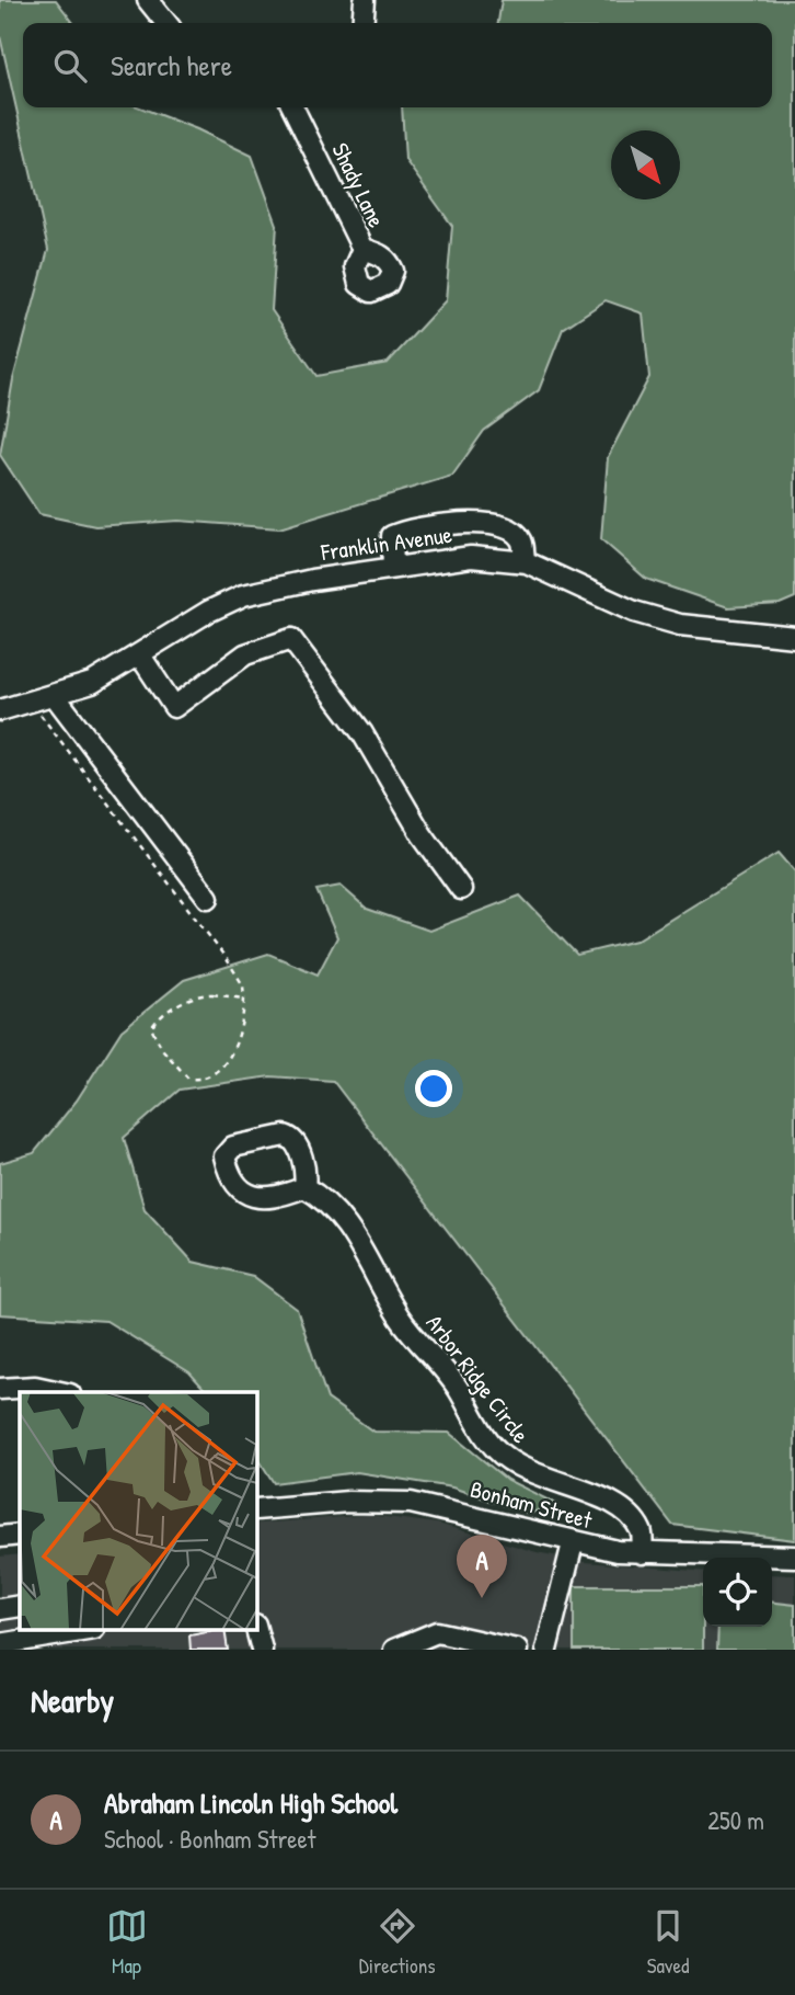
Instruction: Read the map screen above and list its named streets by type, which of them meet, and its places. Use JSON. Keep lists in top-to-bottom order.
{
  "streets": {
    "street": [
      "Shady Lane",
      "Franklin Avenue",
      "Arbor Ridge Circle",
      "Bonham Street"
    ]
  },
  "crossings": [
    ["Arbor Ridge Circle", "Bonham Street"]
  ],
  "north": "bottom right",
  "page": {
    "search": "Search here",
    "pins": "A",
    "heading": "Nearby",
    "list": [
      {
        "mark": "A",
        "name": "Abraham Lincoln High School",
        "note": "School · Bonham Street",
        "value": "250 m"
      }
    ],
    "nav": ["Map", "Directions", "Saved"]
  }
}
